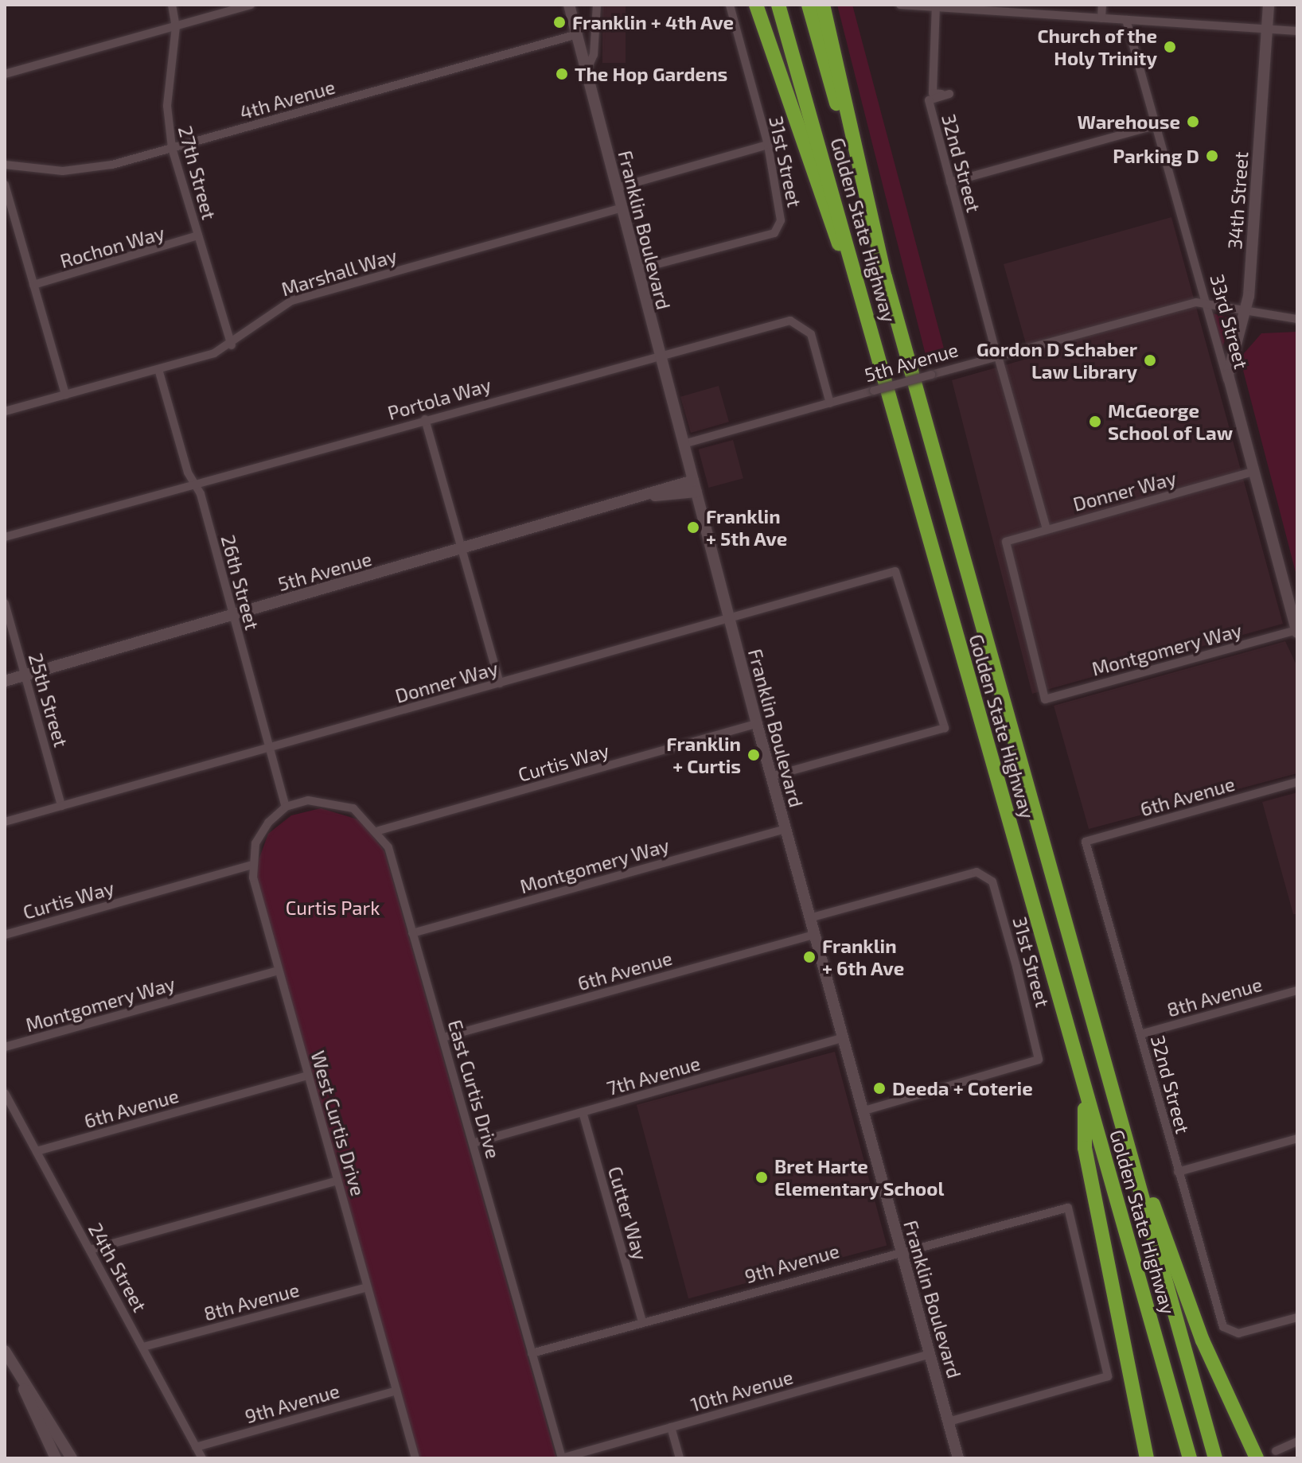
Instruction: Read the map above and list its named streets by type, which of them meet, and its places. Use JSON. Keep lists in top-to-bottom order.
{
  "streets": {
    "highway": ["Golden State Highway"],
    "street": [
      "4th Avenue",
      "31st Street",
      "32nd Street",
      "27th Street",
      "34th Street",
      "Franklin Boulevard",
      "Rochon Way",
      "Marshall Way",
      "33rd Street",
      "5th Avenue",
      "Portola Way",
      "Donner Way",
      "26th Street",
      "Montgomery Way",
      "25th Street",
      "Curtis Way",
      "6th Avenue",
      "8th Avenue",
      "7th Avenue",
      "East Curtis Drive",
      "West Curtis Drive",
      "Cutter Way",
      "9th Avenue",
      "24th Street",
      "10th Avenue"
    ]
  },
  "crossings": [
    ["4th Avenue", "27th Street"],
    ["4th Avenue", "Franklin Boulevard"],
    ["31st Street", "Franklin Boulevard"],
    ["32nd Street", "5th Avenue"],
    ["32nd Street", "Donner Way"],
    ["32nd Street", "6th Avenue"],
    ["32nd Street", "8th Avenue"],
    ["27th Street", "Rochon Way"],
    ["27th Street", "Marshall Way"],
    ["34th Street", "33rd Street"],
    ["34th Street", "5th Avenue"],
    ["Franklin Boulevard", "Marshall Way"],
    ["Franklin Boulevard", "5th Avenue"],
    ["Franklin Boulevard", "Portola Way"],
    ["Franklin Boulevard", "Donner Way"],
    ["Franklin Boulevard", "Montgomery Way"],
    ["Franklin Boulevard", "Curtis Way"],
    ["Franklin Boulevard", "6th Avenue"],
    ["Franklin Boulevard", "7th Avenue"],
    ["Franklin Boulevard", "9th Avenue"],
    ["Franklin Boulevard", "10th Avenue"],
    ["Marshall Way", "26th Street"],
    ["33rd Street", "5th Avenue"],
    ["33rd Street", "Donner Way"],
    ["33rd Street", "Montgomery Way"],
    ["5th Avenue", "Portola Way"],
    ["5th Avenue", "26th Street"],
    ["5th Avenue", "25th Street"],
    ["Portola Way", "26th Street"],
    ["Donner Way", "26th Street"],
    ["Donner Way", "Montgomery Way"],
    ["Donner Way", "25th Street"],
    ["Montgomery Way", "East Curtis Drive"],
    ["Montgomery Way", "West Curtis Drive"],
    ["Curtis Way", "East Curtis Drive"],
    ["Curtis Way", "West Curtis Drive"],
    ["6th Avenue", "East Curtis Drive"],
    ["6th Avenue", "West Curtis Drive"],
    ["6th Avenue", "24th Street"],
    ["8th Avenue", "West Curtis Drive"],
    ["8th Avenue", "24th Street"],
    ["7th Avenue", "East Curtis Drive"],
    ["7th Avenue", "Cutter Way"],
    ["East Curtis Drive", "9th Avenue"],
    ["East Curtis Drive", "10th Avenue"],
    ["West Curtis Drive", "9th Avenue"],
    ["Cutter Way", "9th Avenue"],
    ["9th Avenue", "24th Street"]
  ],
  "parks": ["Curtis Park"],
  "places": [
    "Franklin + 4th Ave",
    "Church of the Holy Trinity",
    "The Hop Gardens",
    "Warehouse",
    "Parking D",
    "Gordon D Schaber Law Library",
    "McGeorge School of Law",
    "Franklin + 5th Ave",
    "Franklin + Curtis",
    "Franklin + 6th Ave",
    "Deeda + Coterie",
    "Bret Harte Elementary School"
  ]
}
